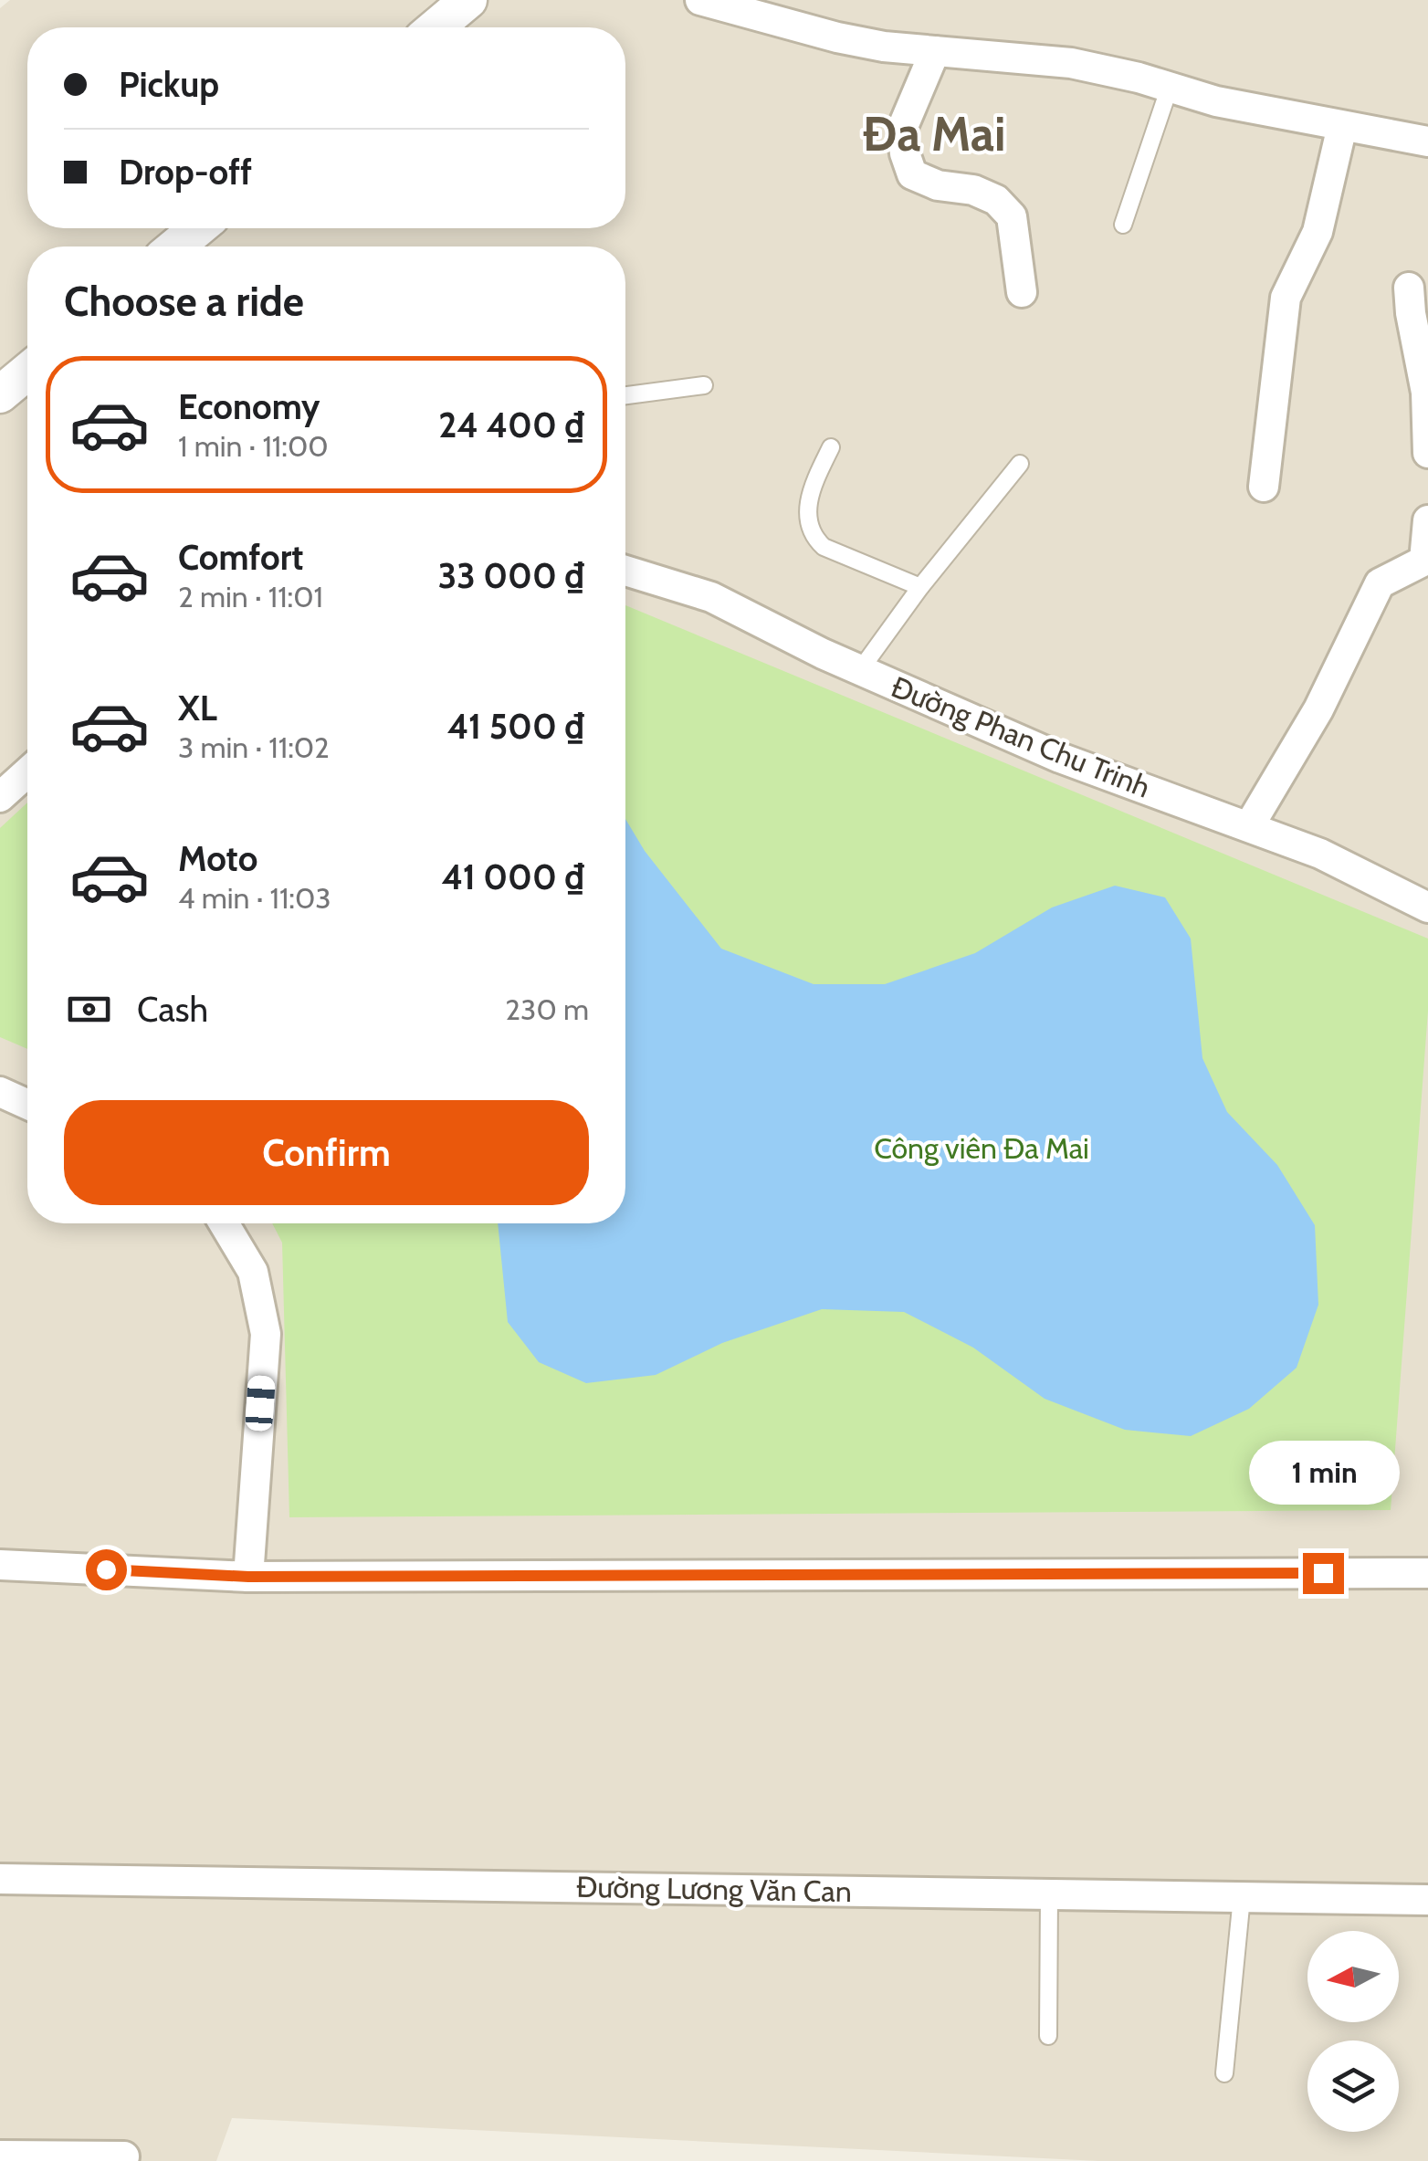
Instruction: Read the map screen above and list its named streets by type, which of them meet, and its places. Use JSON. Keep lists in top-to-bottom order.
{
  "streets": {
    "street": ["Đường Phan Chu Trinh", "Đường Lương Văn Can"]
  },
  "districts": ["Đa Mai"],
  "parks": ["Công viên Đa Mai"],
  "north": "left",
  "page": {
    "banner": ["Pickup", "Drop-off"],
    "heading": "Choose a ride",
    "list": [
      {
        "name": "Economy",
        "note": "1 min · 11:00",
        "value": "24 400 ₫"
      },
      {
        "name": "Comfort",
        "note": "2 min · 11:01",
        "value": "33 000 ₫"
      },
      {
        "name": "XL",
        "note": "3 min · 11:02",
        "value": "41 500 ₫"
      },
      {
        "name": "Moto",
        "note": "4 min · 11:03",
        "value": "41 000 ₫"
      }
    ],
    "pay": ["Cash", "230 m"],
    "buttons": "Confirm",
    "bubble": "1 min"
  }
}
